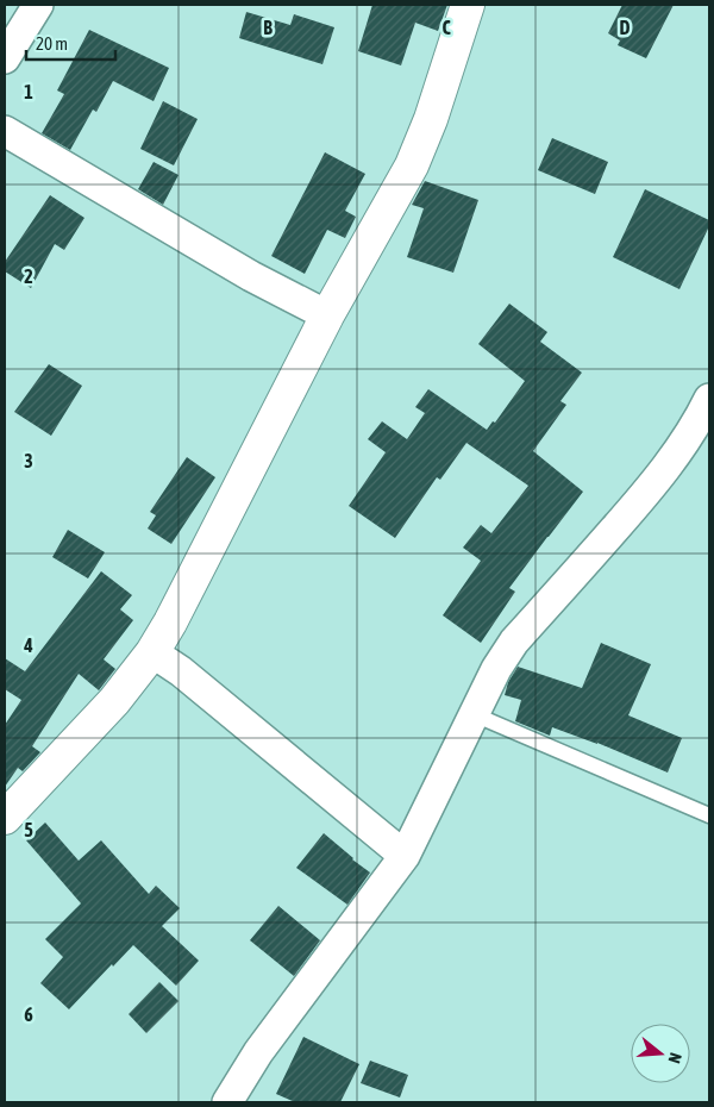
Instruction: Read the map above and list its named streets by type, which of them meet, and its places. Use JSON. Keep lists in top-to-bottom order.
{
  "scale_bar": "20 m",
  "north": "right",
  "grid": {
    "columns": ["B", "C", "D"],
    "rows": [
      "1",
      "2",
      "3",
      "4",
      "5",
      "6"
    ]
  }
}
